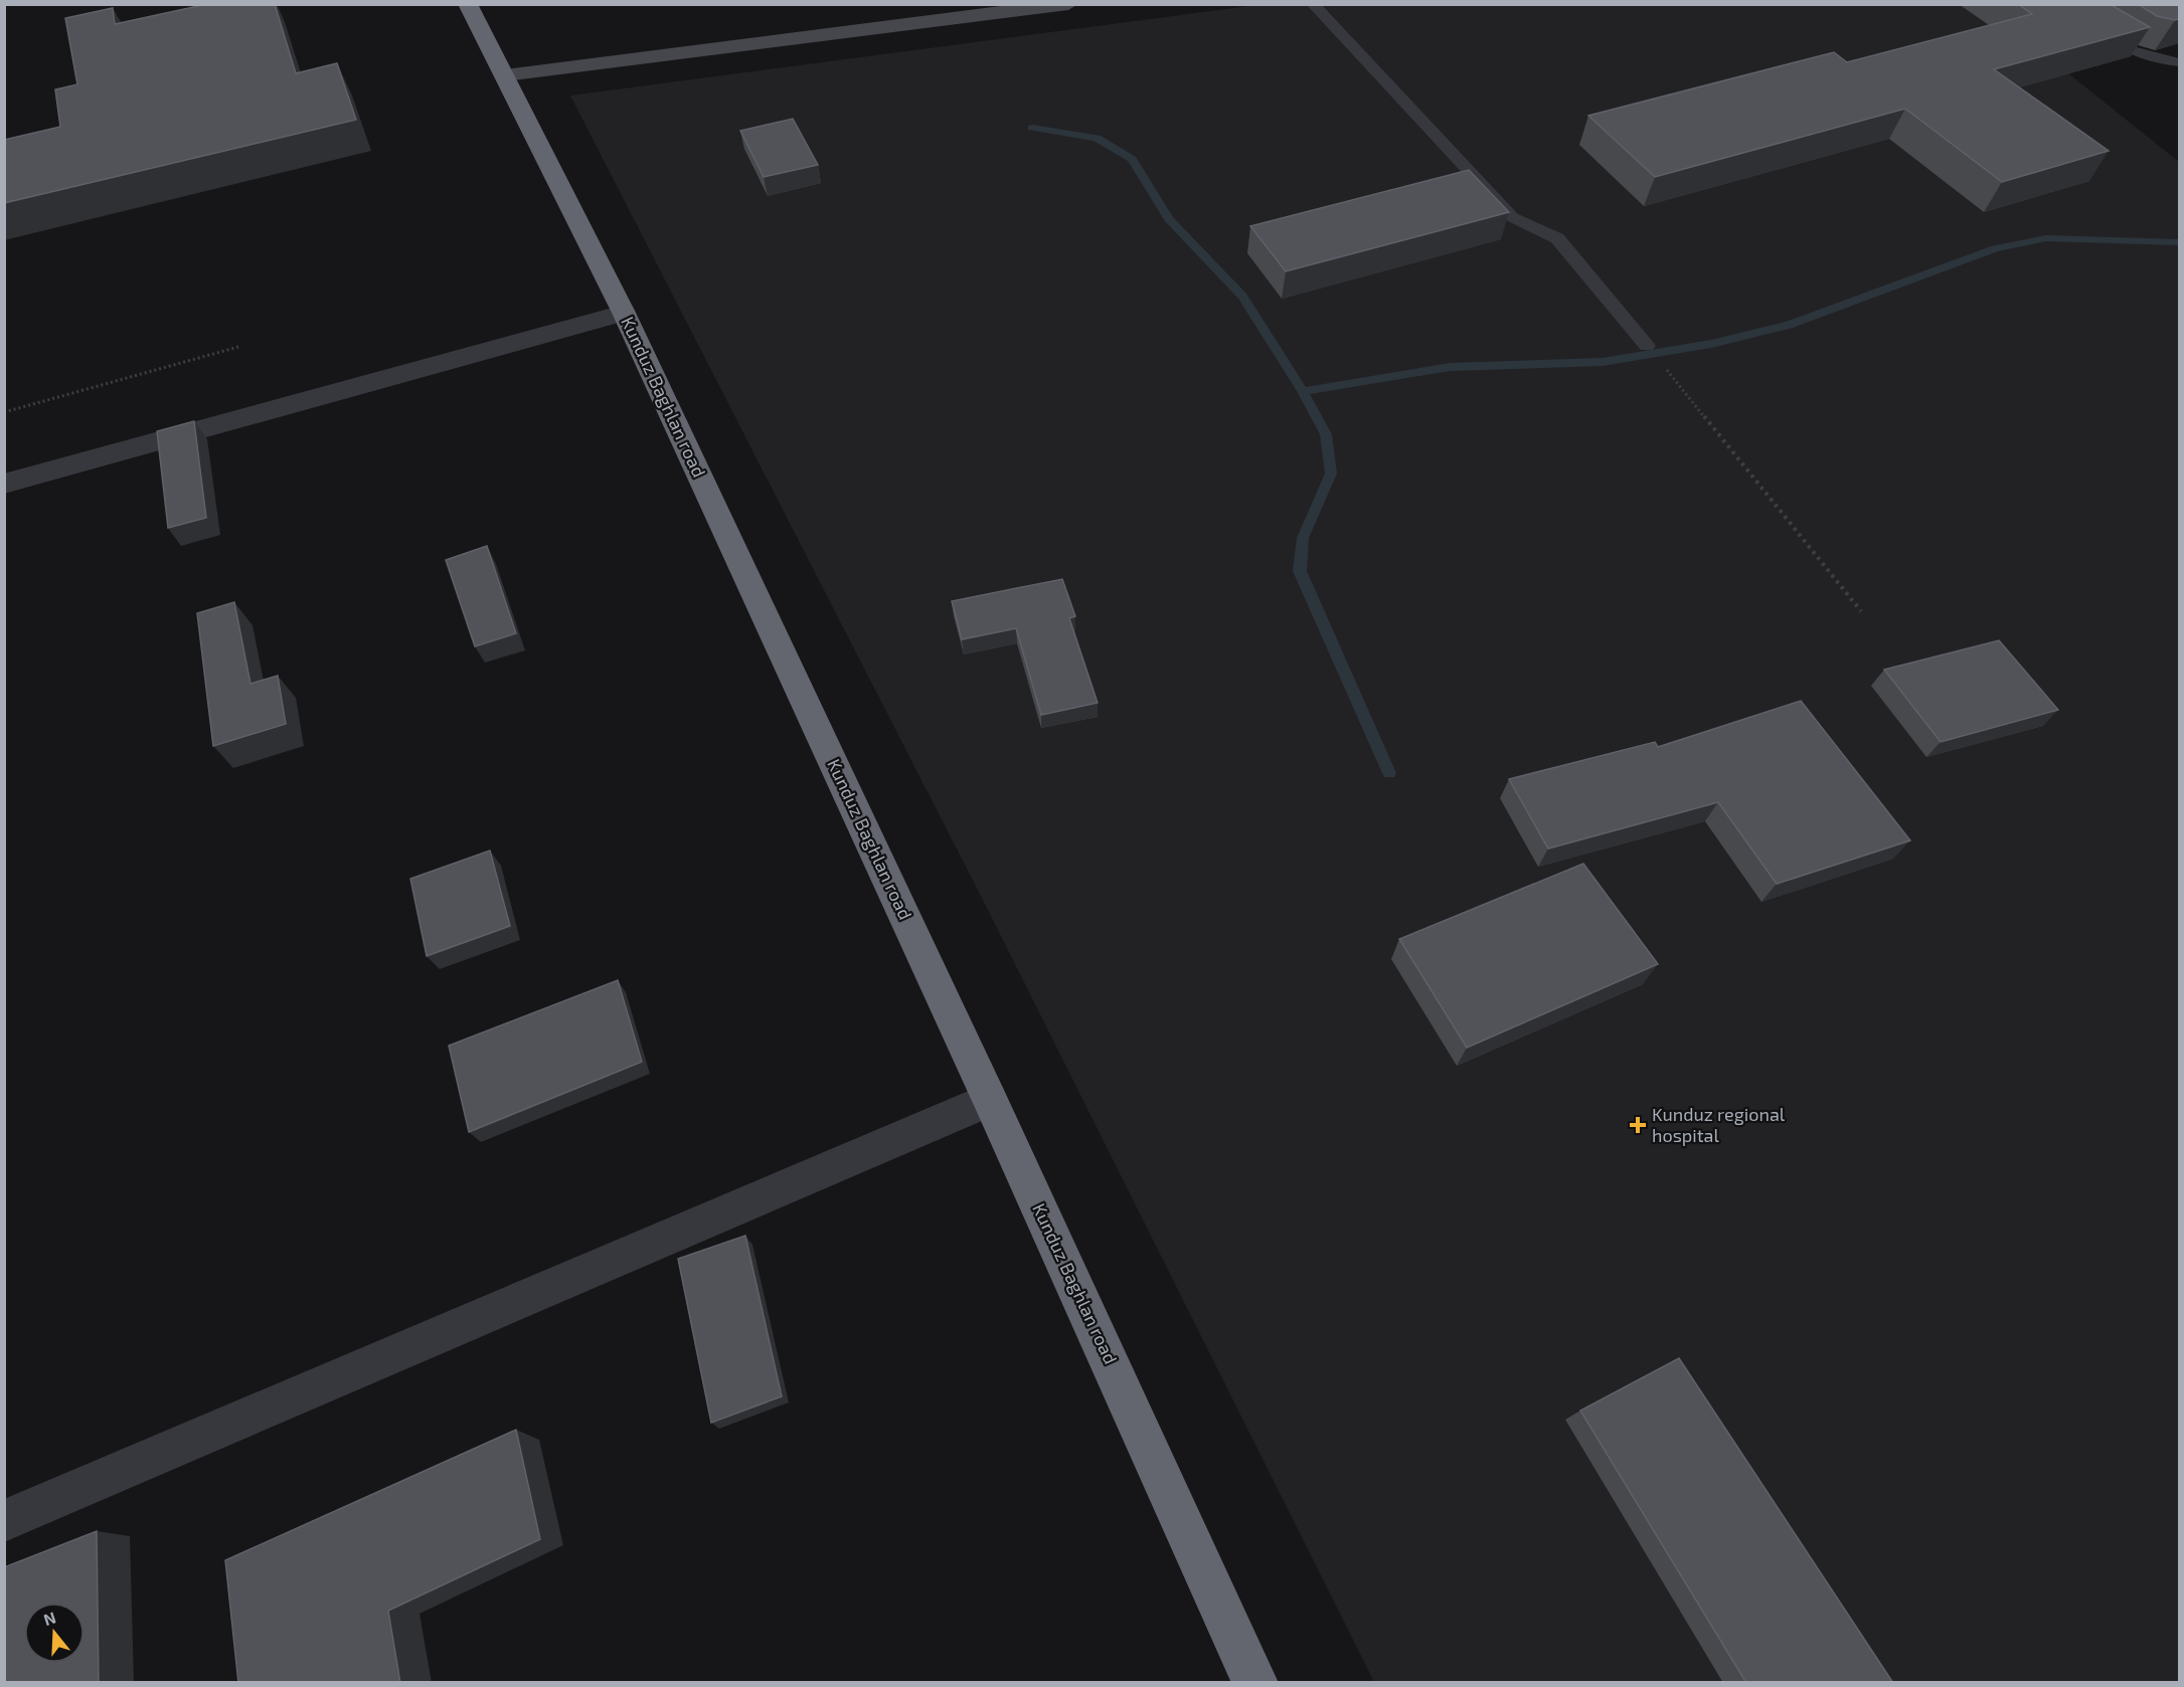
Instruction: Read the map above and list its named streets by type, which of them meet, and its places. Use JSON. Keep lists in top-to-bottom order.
{
  "streets": {
    "highway": ["Kunduz Baghlan road"]
  },
  "places": {
    "health": ["Kunduz regional hospital"]
  },
  "north": "top"
}
